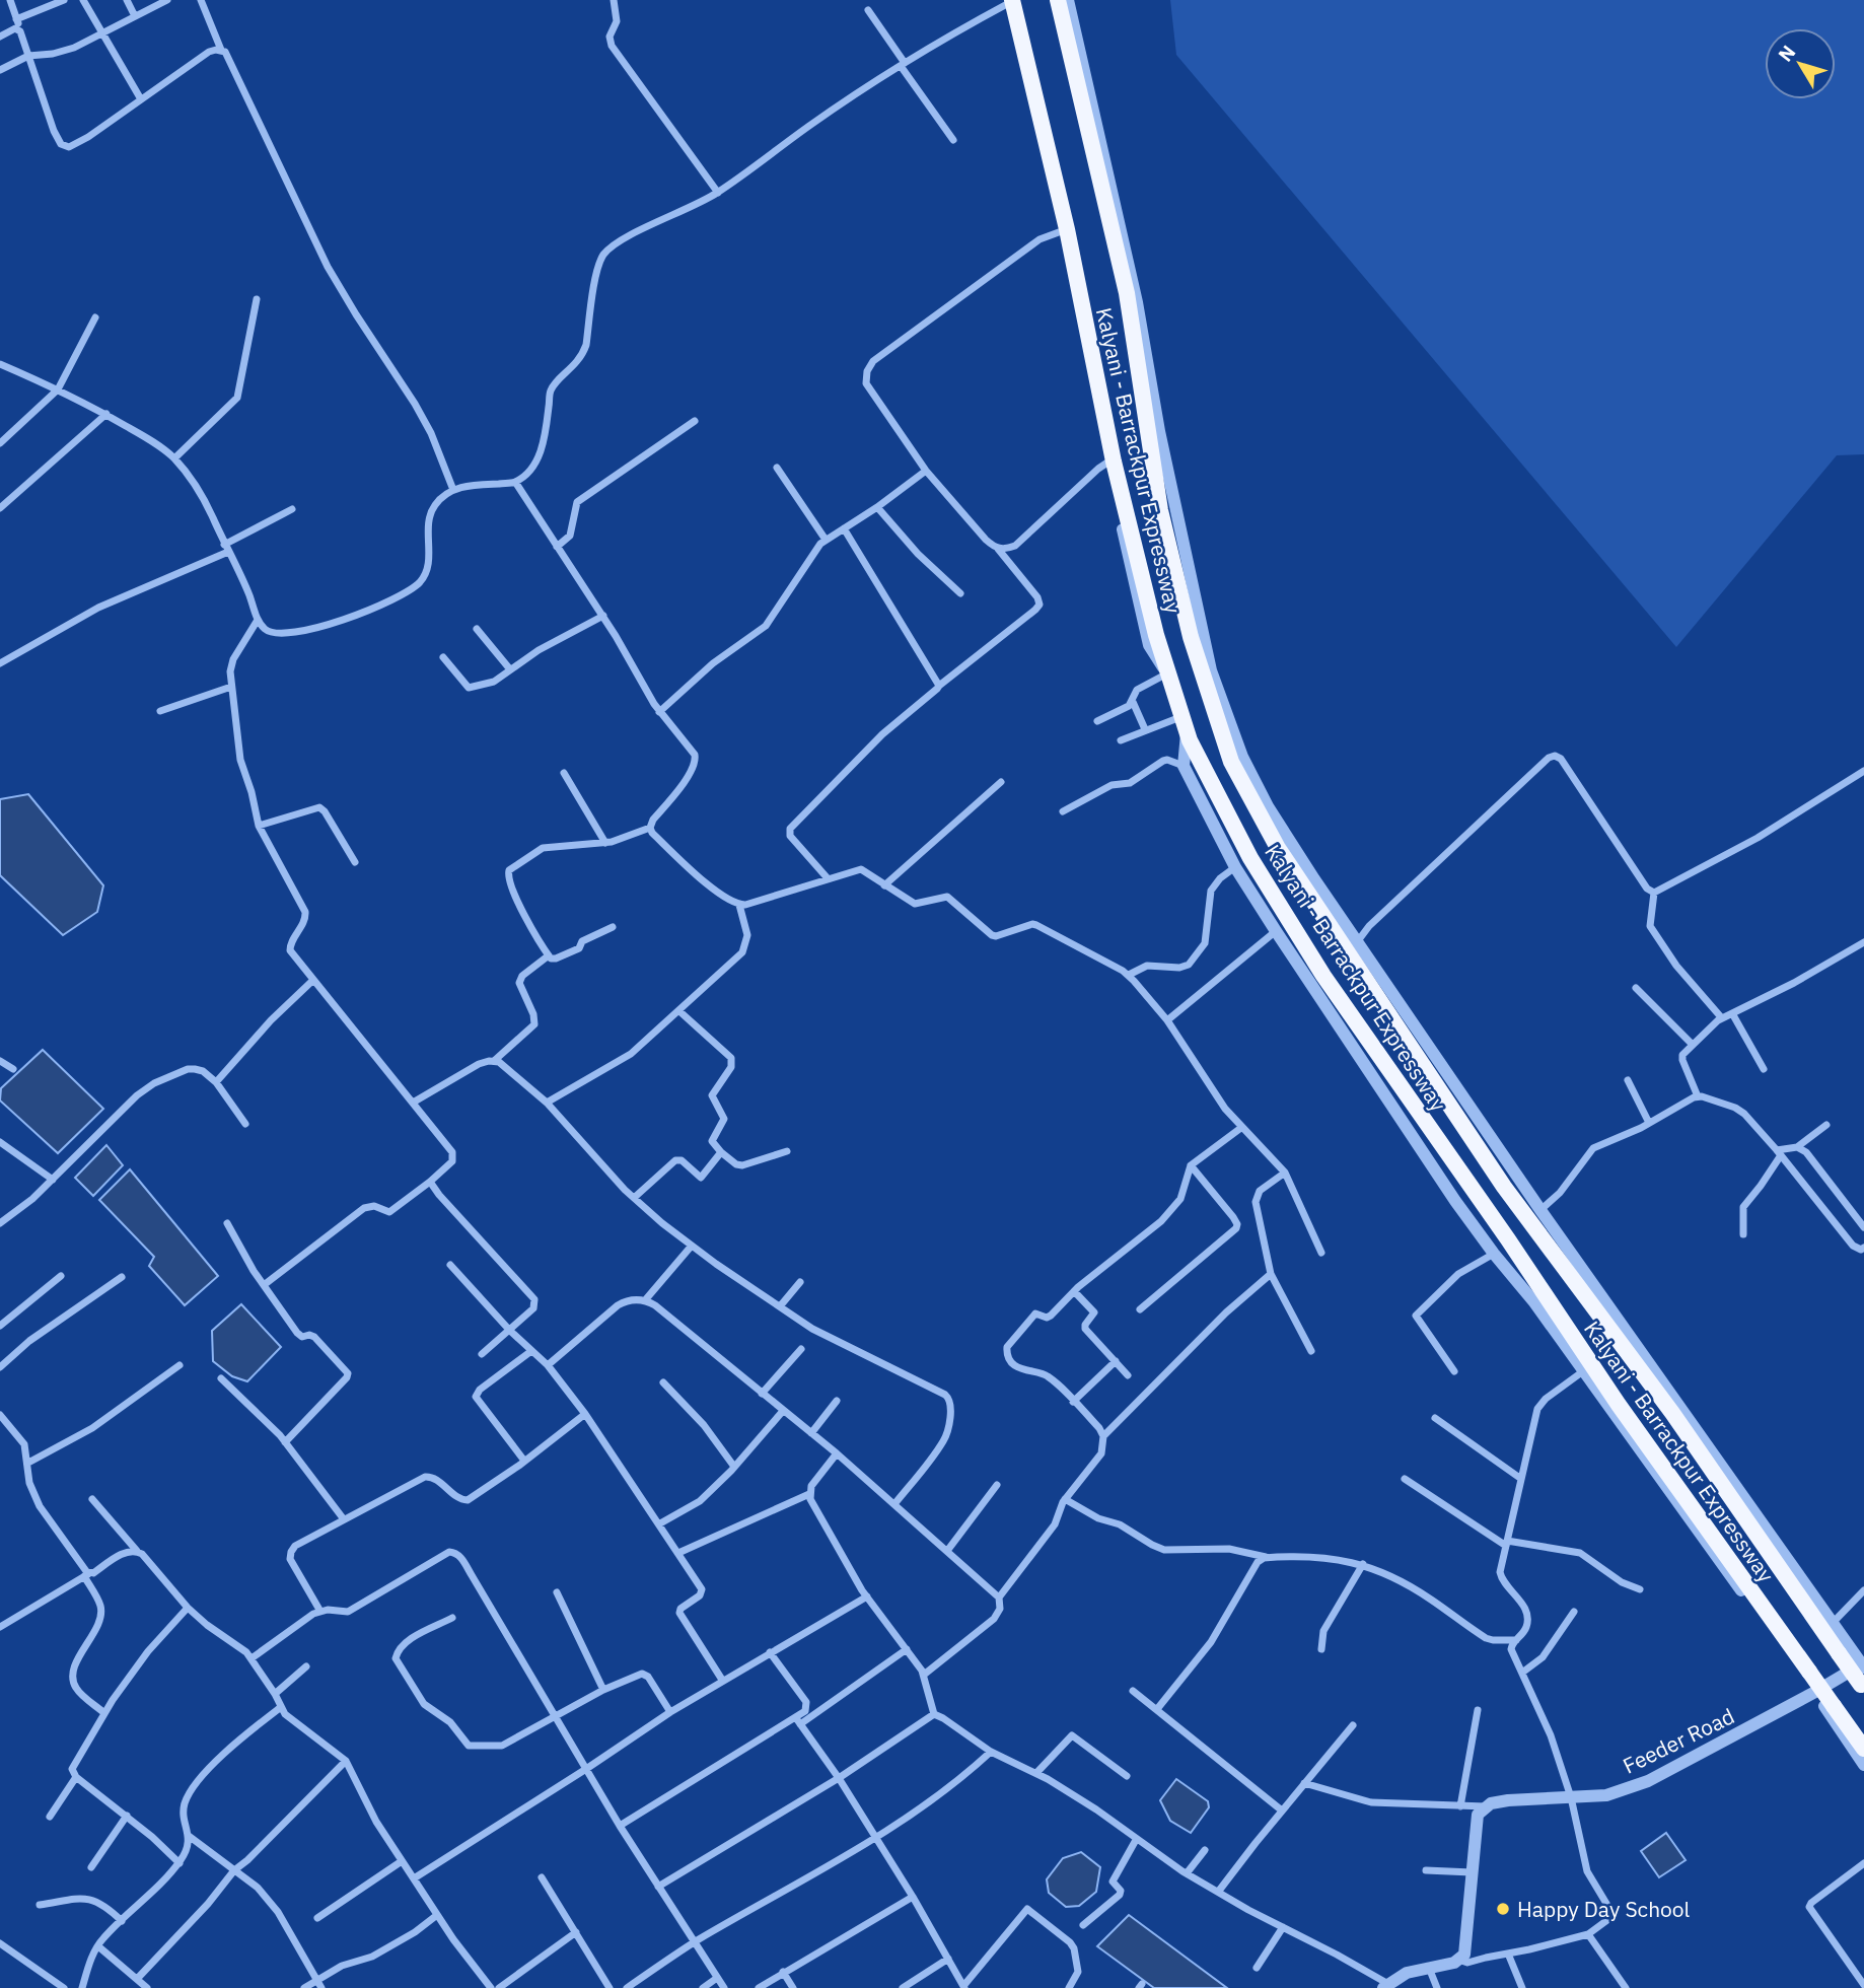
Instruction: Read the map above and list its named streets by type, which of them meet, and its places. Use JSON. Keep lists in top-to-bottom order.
{
  "streets": {
    "highway": ["Kalyani - Barrackpur Expressway"],
    "street": ["Feeder Road"]
  },
  "places": ["Happy Day School"],
  "north": "top left"
}
